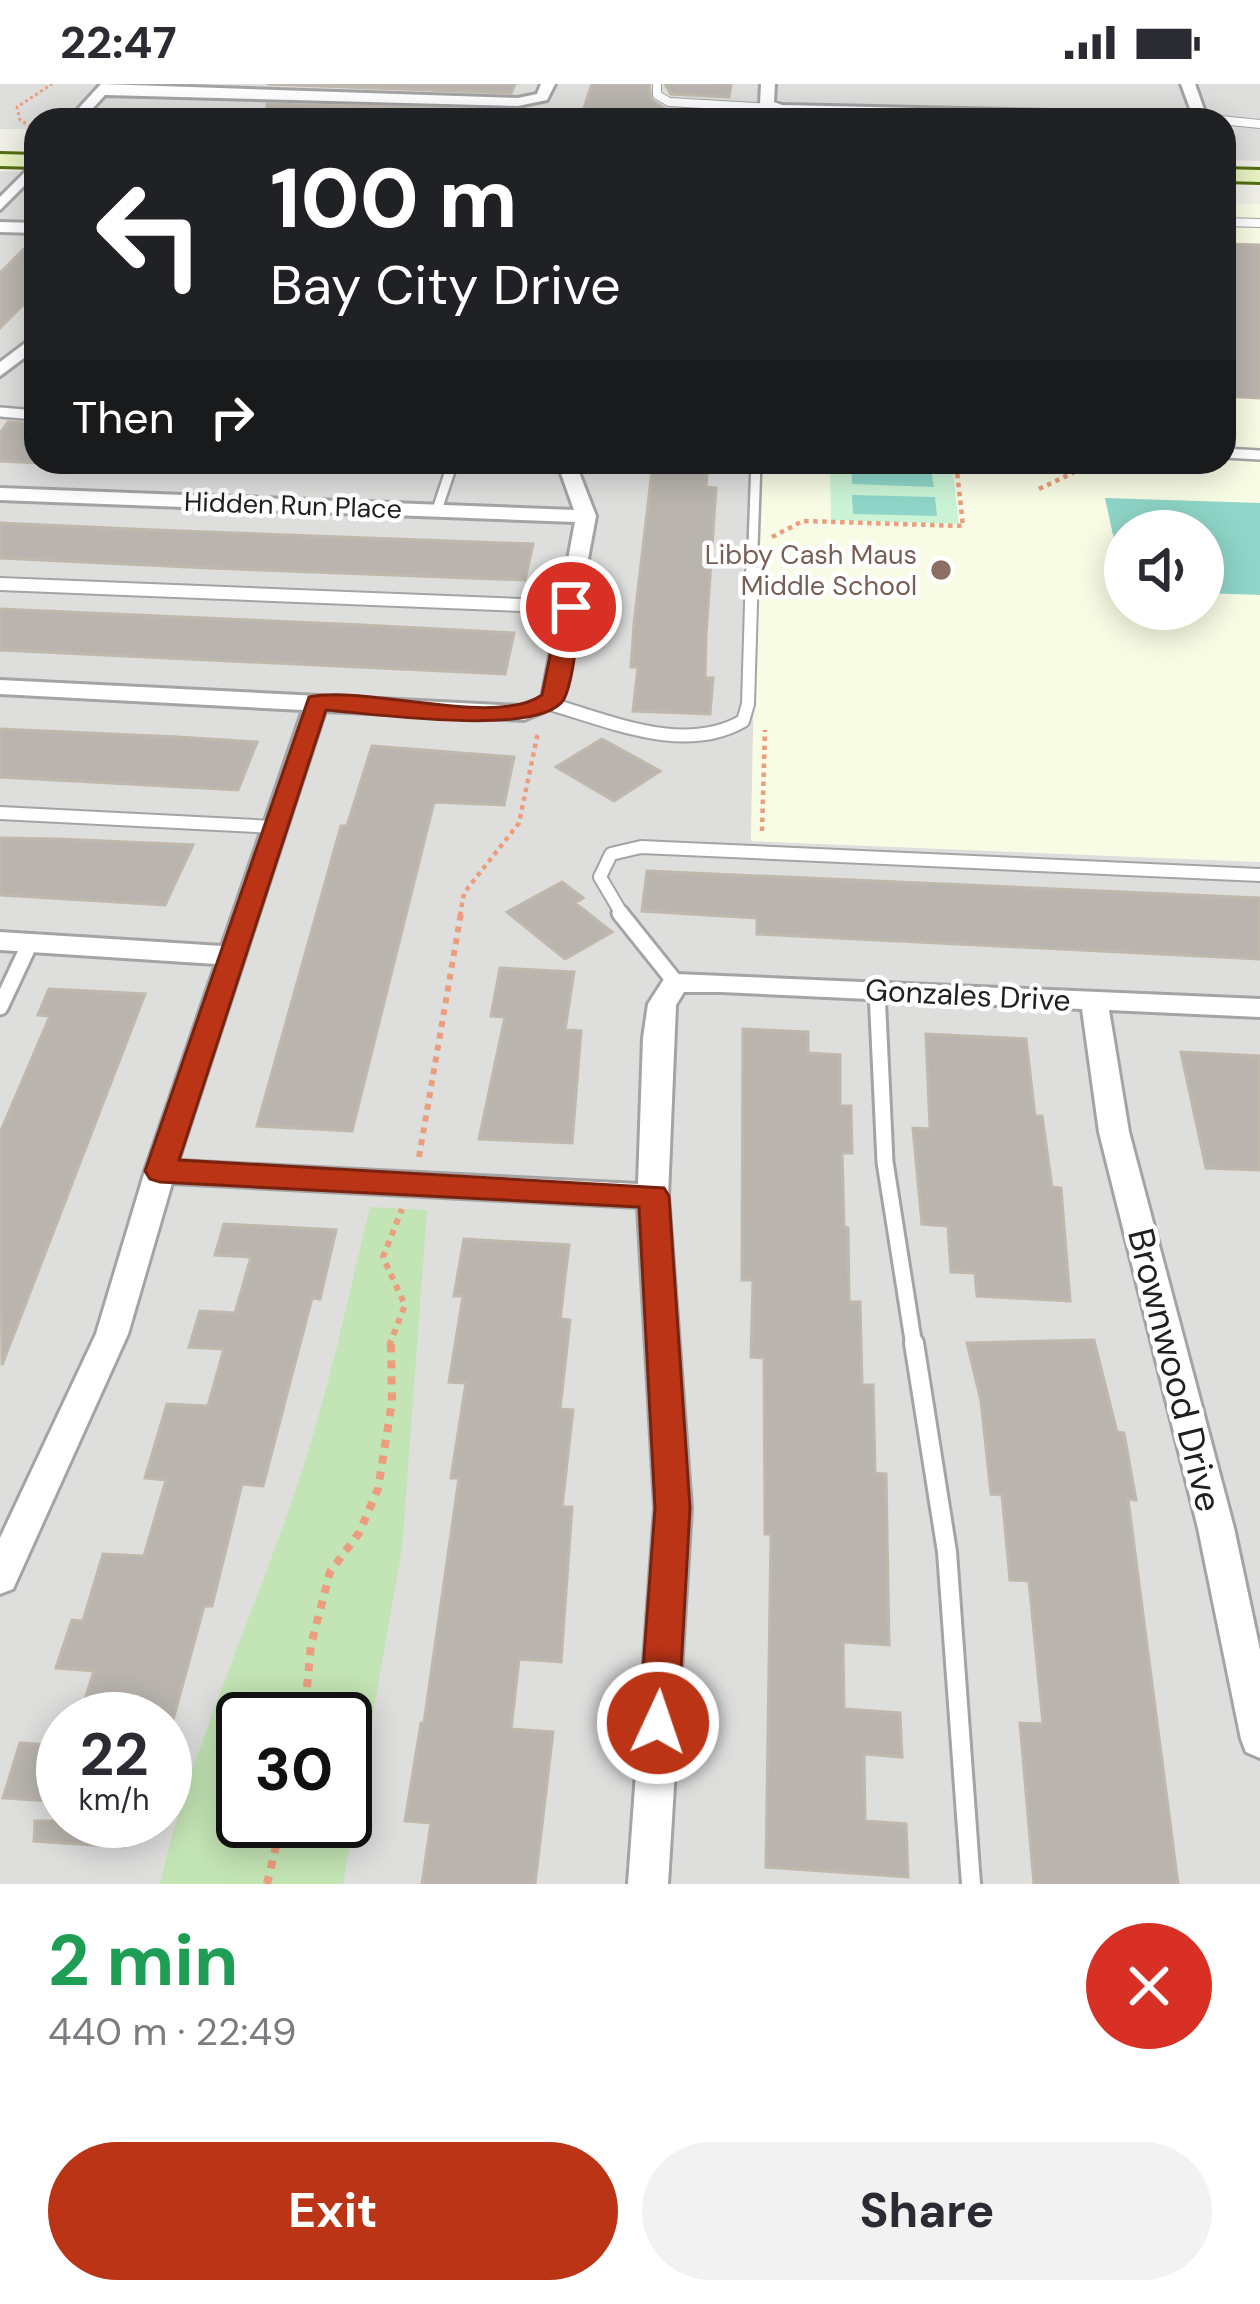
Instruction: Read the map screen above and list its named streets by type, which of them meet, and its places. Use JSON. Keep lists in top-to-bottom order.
{
  "streets": {
    "street": ["Hidden Run Place", "Gonzales Drive", "Brownwood Drive"]
  },
  "crossings": [
    ["Gonzales Drive", "Brownwood Drive"]
  ],
  "places": ["Libby Cash Maus Middle School"],
  "page": {
    "status": "22:47",
    "turn": ["100 m", "Bay City Drive"],
    "then": "Then",
    "speed": "22 km/h",
    "limit": "30",
    "heading": ["2 min", "440 m · 22:49"],
    "buttons": ["Exit", "Share"]
  }
}
